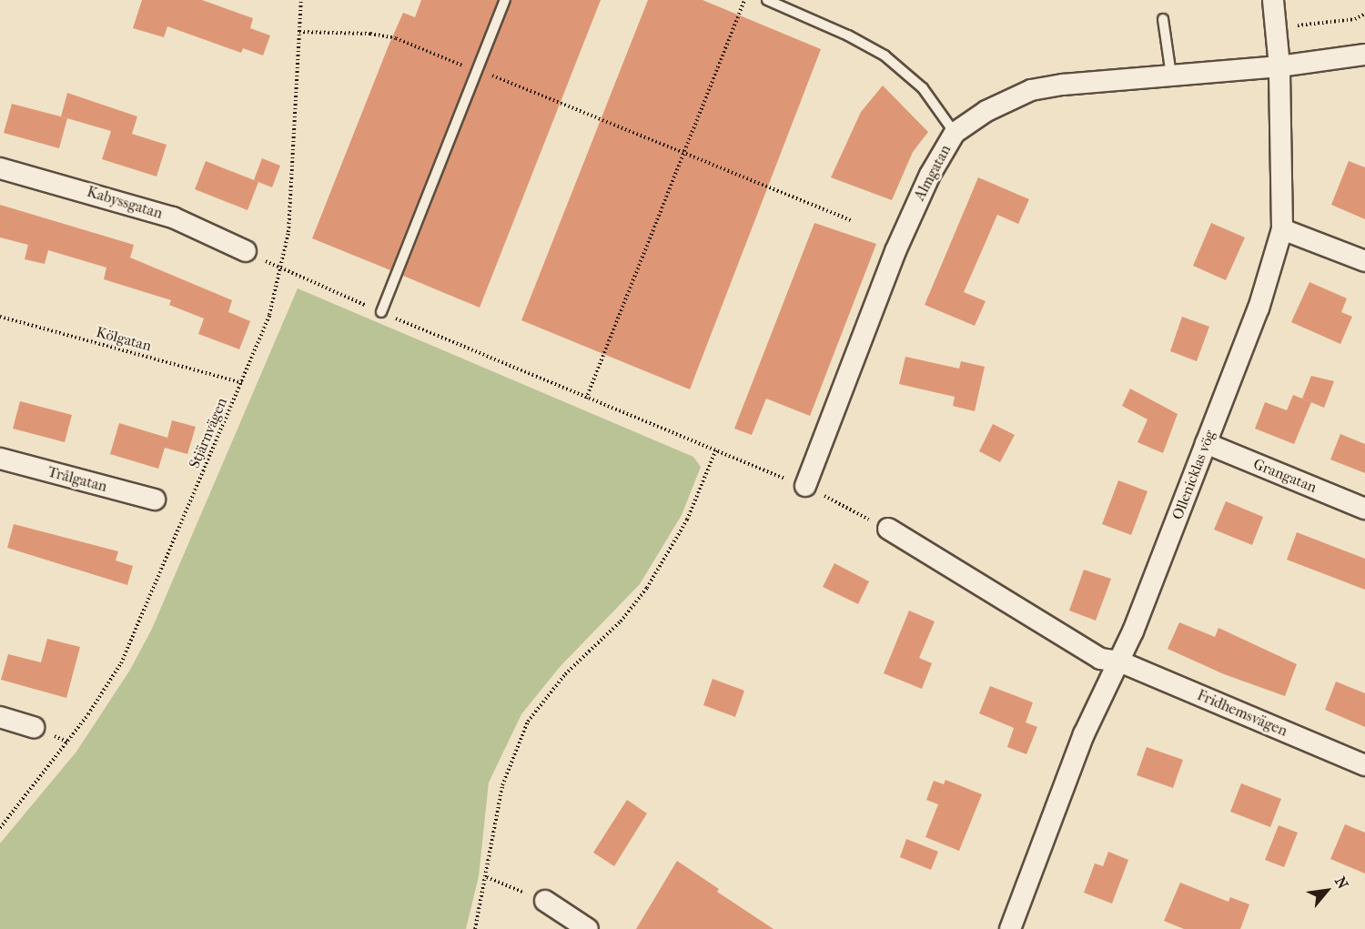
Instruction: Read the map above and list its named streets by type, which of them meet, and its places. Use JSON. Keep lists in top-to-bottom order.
{
  "streets": {
    "street": [
      "Almgatan",
      "Kabyssgatan",
      "Ollenicklas vög",
      "Grangatan",
      "Trålgatan",
      "Fridhemsvägen"
    ],
    "path": ["Kölgatan", "Stjärnvägen"]
  },
  "crossings": [
    ["Almgatan", "Ollenicklas vög"],
    ["Kölgatan", "Stjärnvägen"],
    ["Ollenicklas vög", "Grangatan"],
    ["Ollenicklas vög", "Fridhemsvägen"]
  ],
  "north": "top right"
}
